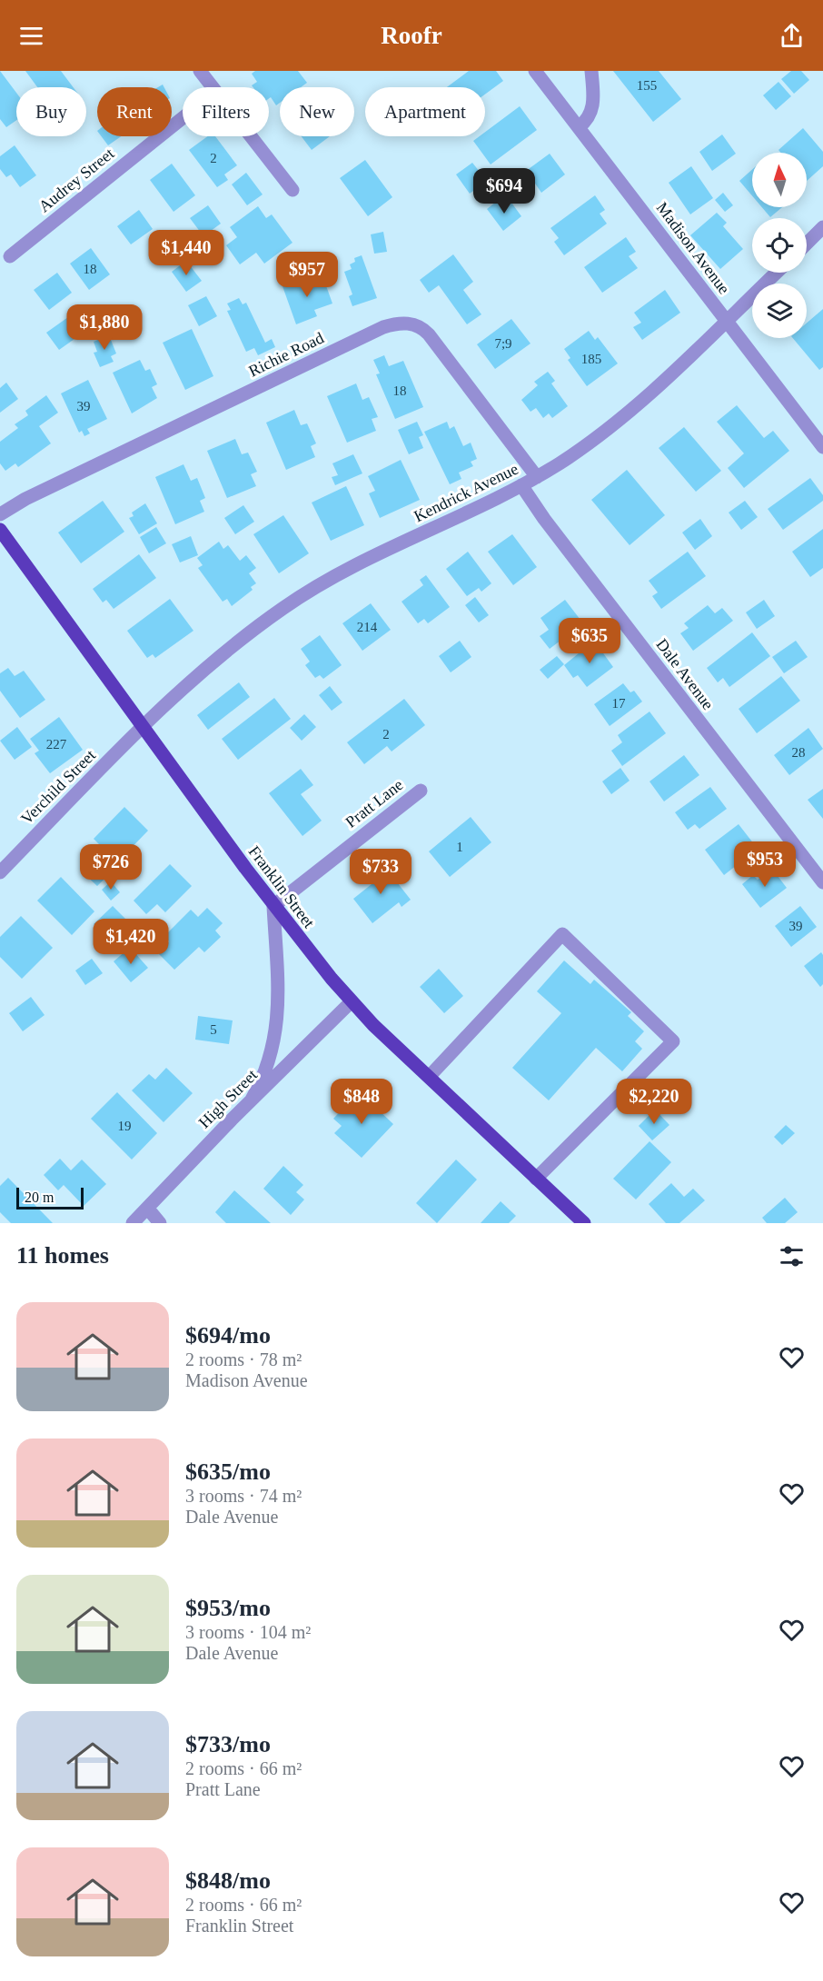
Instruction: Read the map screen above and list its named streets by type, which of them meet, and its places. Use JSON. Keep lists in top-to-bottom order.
{
  "streets": {
    "main road": ["Franklin Street"],
    "street": [
      "Audrey Street",
      "Madison Avenue",
      "Richie Road",
      "Kendrick Avenue",
      "Dale Avenue",
      "Verchild Street",
      "Pratt Lane",
      "High Street"
    ]
  },
  "crossings": [
    ["Madison Avenue", "Kendrick Avenue"],
    ["Richie Road", "Kendrick Avenue"],
    ["Kendrick Avenue", "Dale Avenue"],
    ["Kendrick Avenue", "Verchild Street"],
    ["Kendrick Avenue", "Franklin Street"],
    ["Verchild Street", "Franklin Street"],
    ["Pratt Lane", "Franklin Street"],
    ["Franklin Street", "High Street"]
  ],
  "house_numbers": [
    "155",
    "2",
    "18",
    "7;9",
    "185",
    "18",
    "39",
    "214",
    "17",
    "2",
    "227",
    "28",
    "1",
    "39",
    "5",
    "19"
  ],
  "scale_bar": "20 m",
  "north": "top",
  "page": {
    "header": "Roofr",
    "chip": [
      "Buy",
      "Rent",
      "Filters",
      "New",
      "Apartment"
    ],
    "price": [
      "$694",
      "$1,440",
      "$957",
      "$1,880",
      "$635",
      "$953",
      "$726",
      "$733",
      "$1,420",
      "$848",
      "$2,220"
    ],
    "scale": "20 m",
    "heading": "11 homes",
    "list": [
      {
        "name": "$694/mo",
        "note": "2 rooms · 78 m² · Madison Avenue"
      },
      {
        "name": "$635/mo",
        "note": "3 rooms · 74 m² · Dale Avenue"
      },
      {
        "name": "$953/mo",
        "note": "3 rooms · 104 m² · Dale Avenue"
      },
      {
        "name": "$733/mo",
        "note": "2 rooms · 66 m² · Pratt Lane"
      },
      {
        "name": "$848/mo",
        "note": "2 rooms · 66 m² · Franklin Street"
      }
    ]
  }
}
